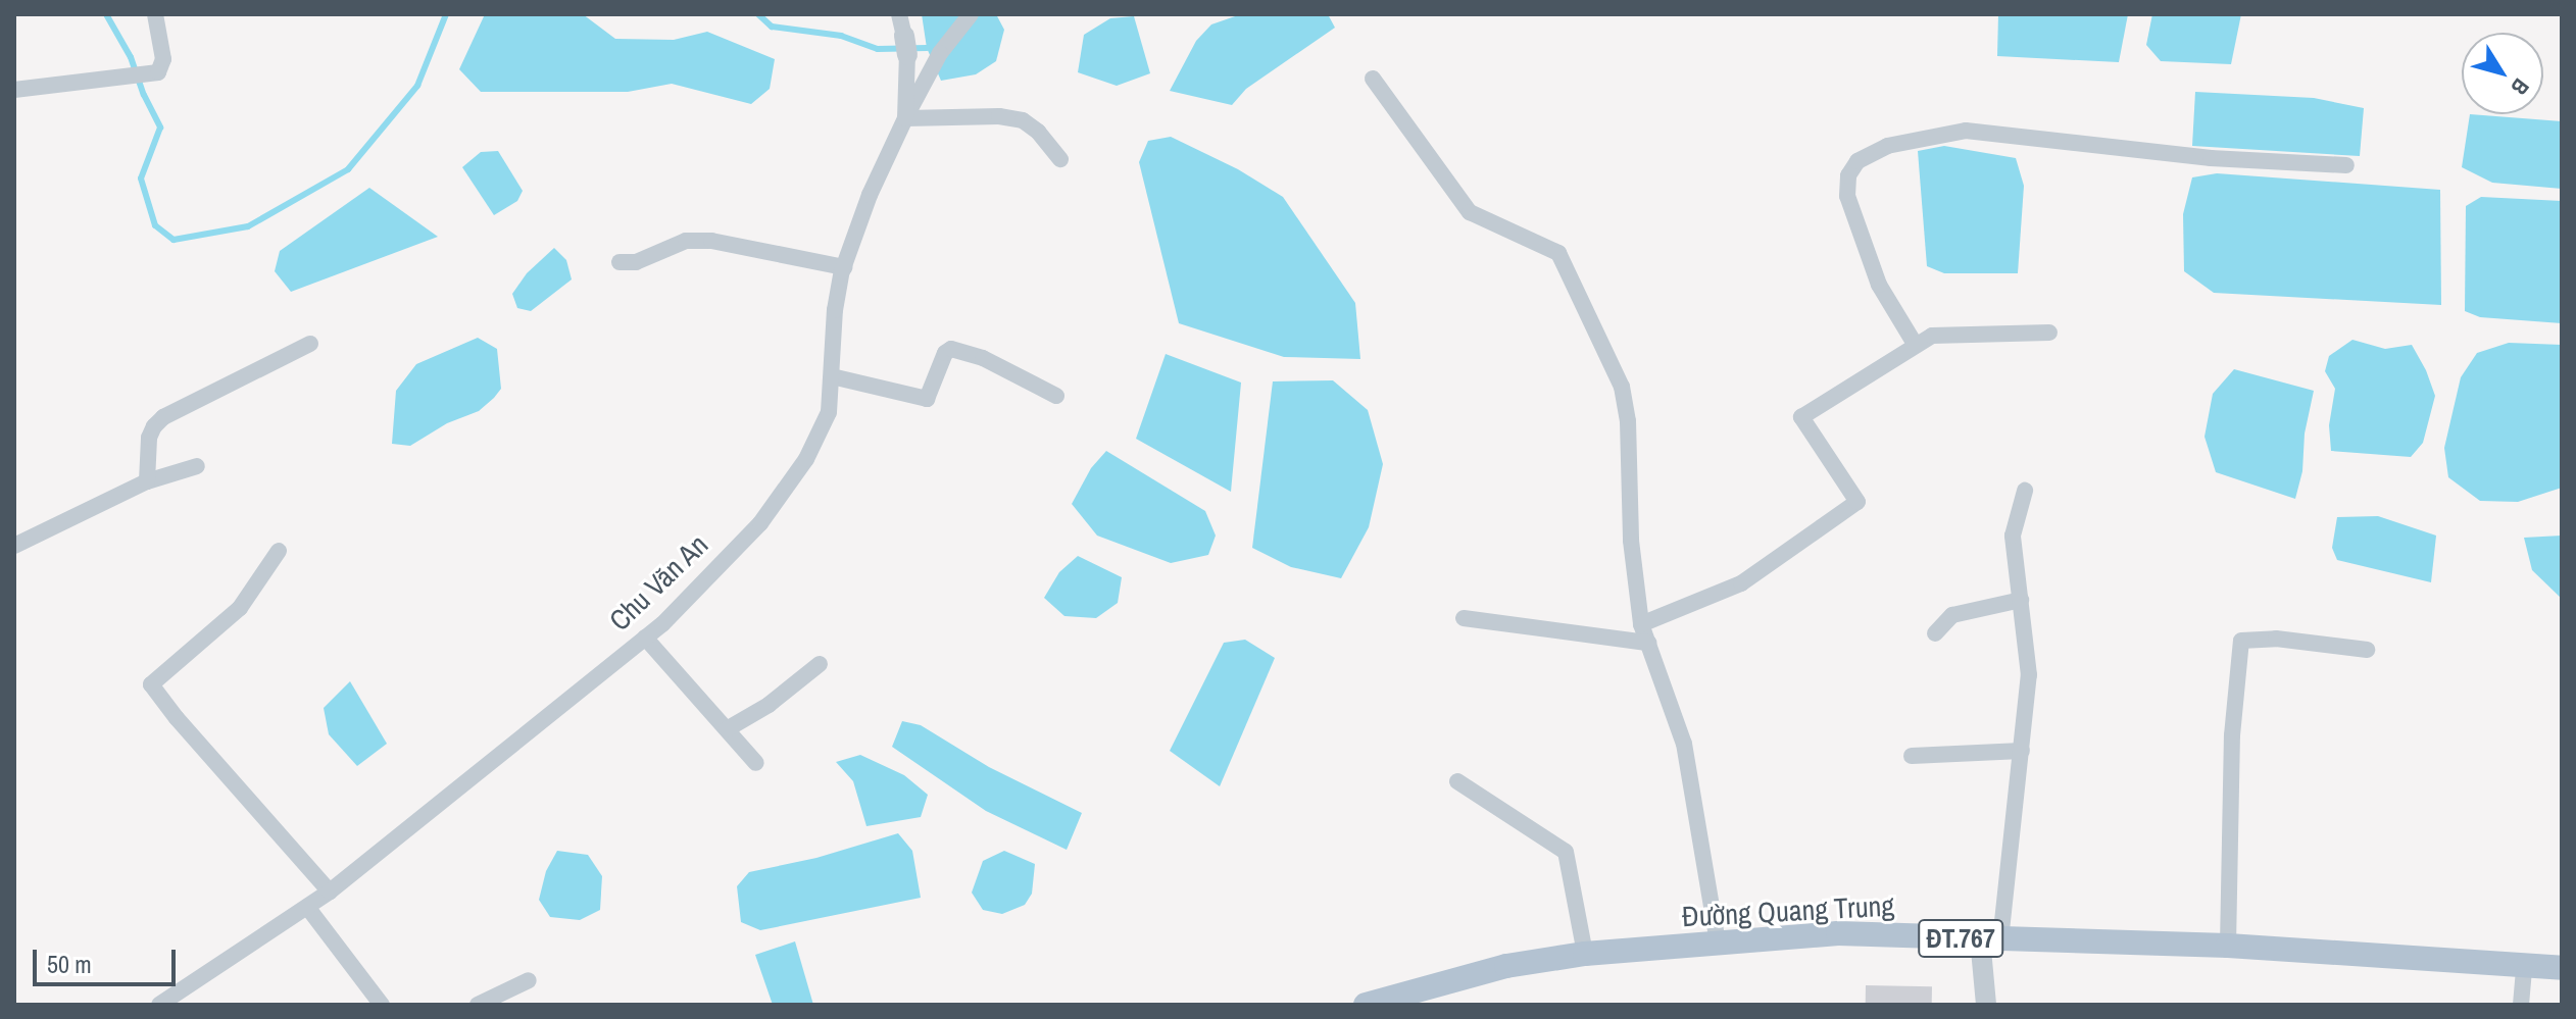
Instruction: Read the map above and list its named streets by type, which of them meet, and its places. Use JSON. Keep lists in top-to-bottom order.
{
  "streets": {
    "main road": ["Đường Quang Trung", "ĐT.767"],
    "street": ["Chu Văn An"]
  },
  "scale_bar": "50 m",
  "north": "bottom right"
}
